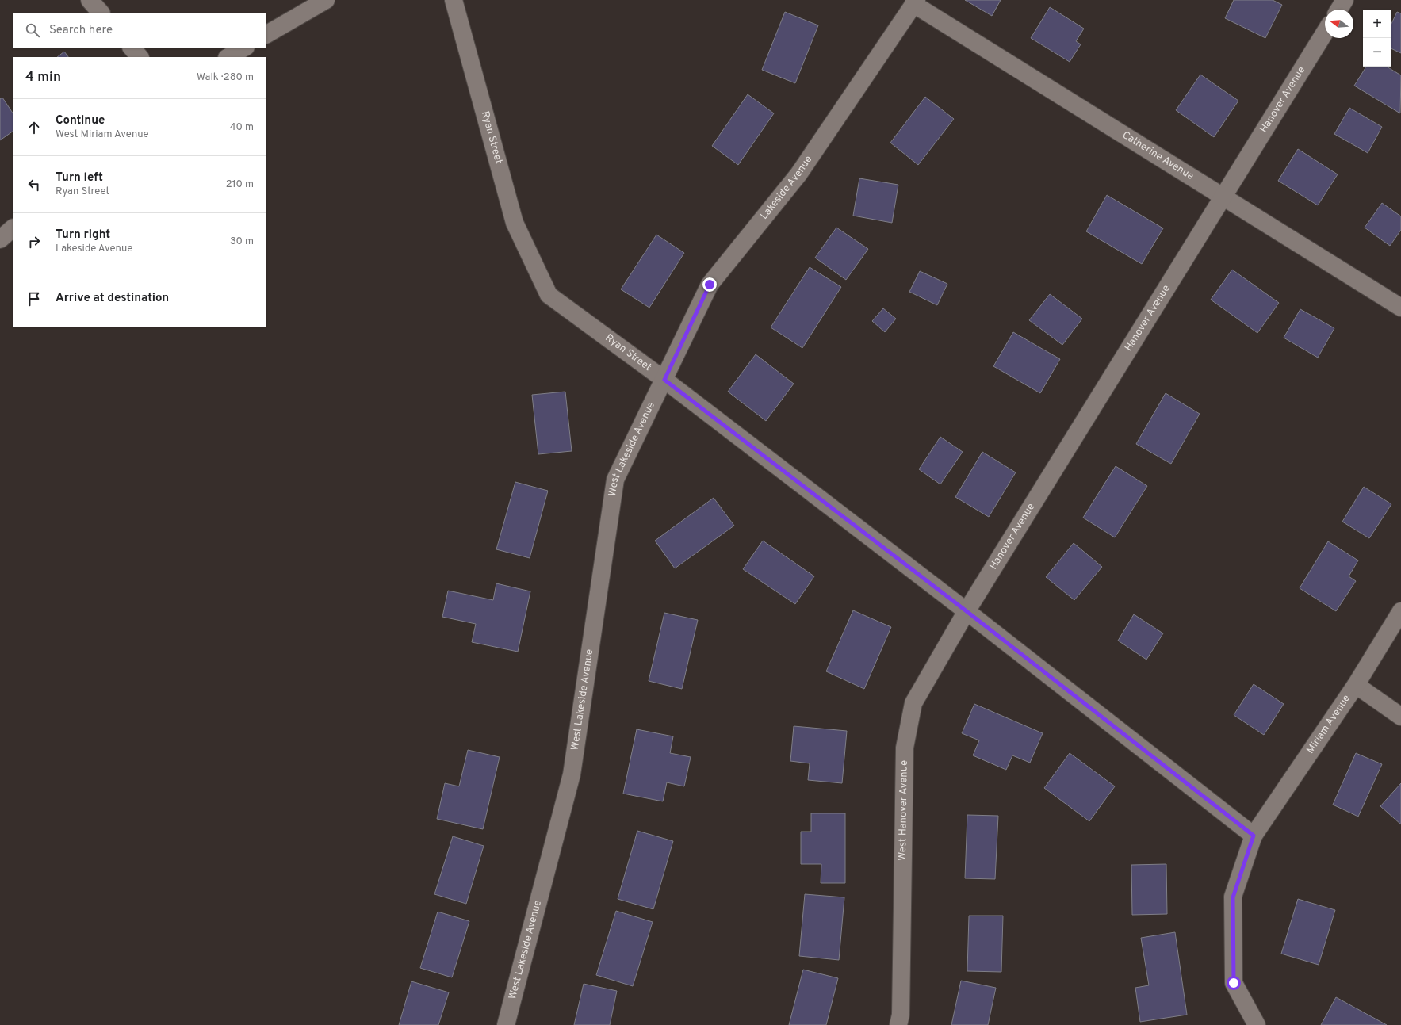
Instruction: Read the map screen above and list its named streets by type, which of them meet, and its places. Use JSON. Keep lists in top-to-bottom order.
{
  "streets": {
    "street": [
      "Hanover Avenue",
      "Ryan Street",
      "Catherine Avenue",
      "Lakeside Avenue",
      "West Lakeside Avenue",
      "Miriam Avenue",
      "West Hanover Avenue"
    ]
  },
  "crossings": [
    ["Hanover Avenue", "Ryan Street"],
    ["Hanover Avenue", "Catherine Avenue"],
    ["Hanover Avenue", "West Hanover Avenue"],
    ["Ryan Street", "Lakeside Avenue"],
    ["Ryan Street", "West Lakeside Avenue"],
    ["Ryan Street", "Miriam Avenue"],
    ["Ryan Street", "West Hanover Avenue"],
    ["Catherine Avenue", "Lakeside Avenue"],
    ["Lakeside Avenue", "West Lakeside Avenue"]
  ],
  "north": "left",
  "page": {
    "map_buttons": ["+", "−"],
    "search": "Search here",
    "heading": ["4 min", "Walk · 280 m"],
    "list": [
      ["Continue", "West Miriam Avenue", "40 m"],
      ["Turn left", "Ryan Street", "210 m"],
      ["Turn right", "Lakeside Avenue", "30 m"],
      "Arrive at destination"
    ]
  }
}
